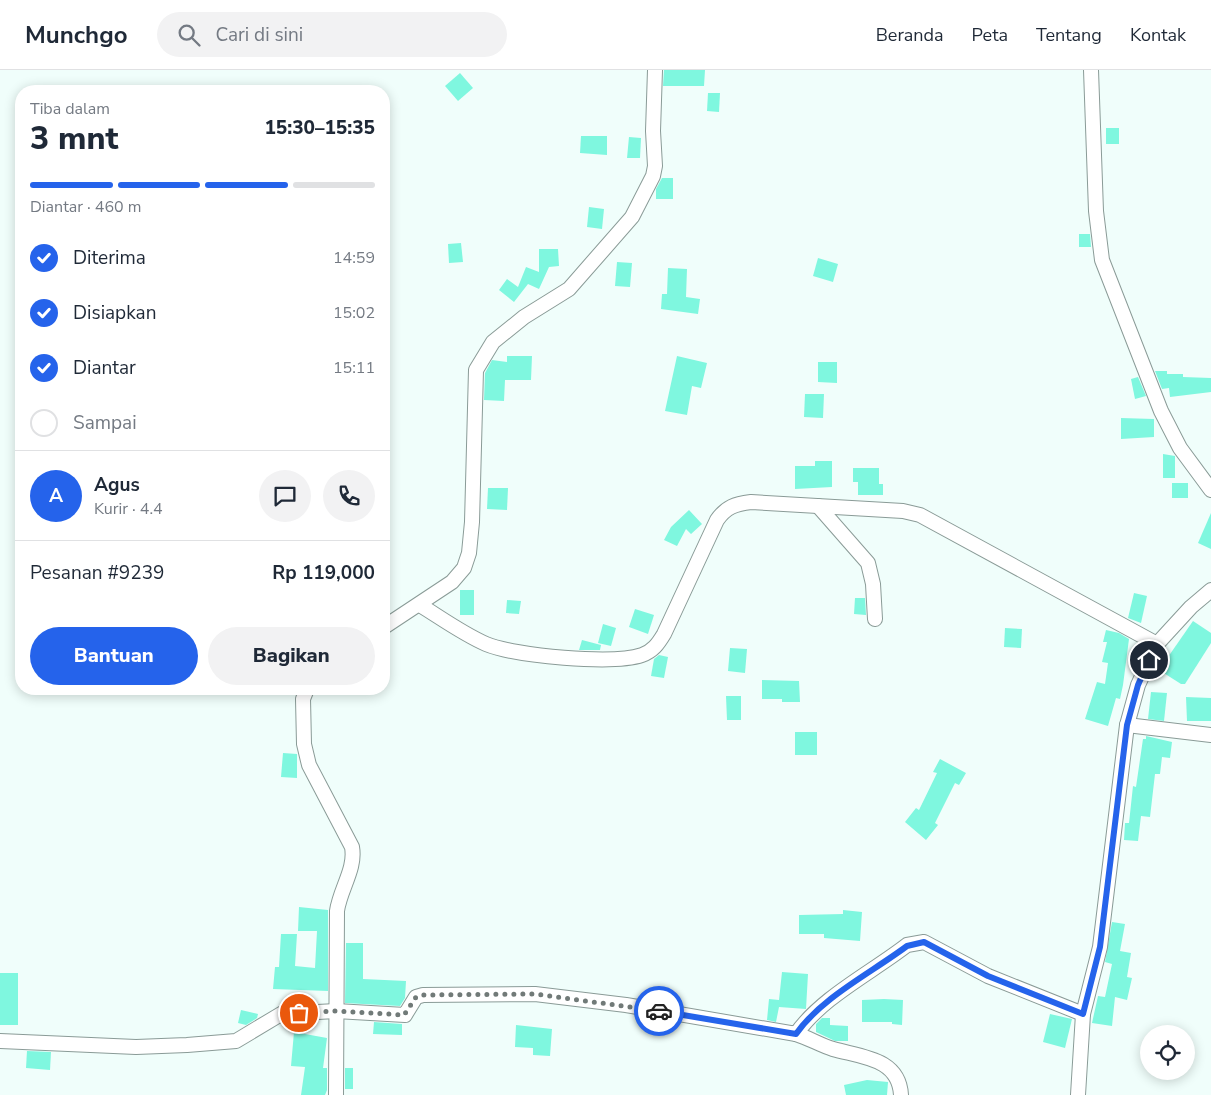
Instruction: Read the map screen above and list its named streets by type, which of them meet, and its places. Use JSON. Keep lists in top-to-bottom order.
{
  "page": {
    "header": "Munchgo",
    "search": "Cari di sini",
    "nav": [
      "Beranda",
      "Peta",
      "Tentang",
      "Kontak"
    ],
    "heading": ["3 mnt", "Tiba dalam", "15:30–15:35"],
    "panel": [
      "Agus",
      "Kurir · 4.4",
      "Pesanan #9239",
      "Rp 119,000"
    ],
    "bar": "Diantar · 460 m",
    "list": [
      ["Diterima", "14:59"],
      ["Disiapkan", "15:02"],
      ["Diantar", "15:11"],
      "Sampai"
    ],
    "round": "A",
    "buttons": ["Bantuan", "Bagikan"]
  }
}
